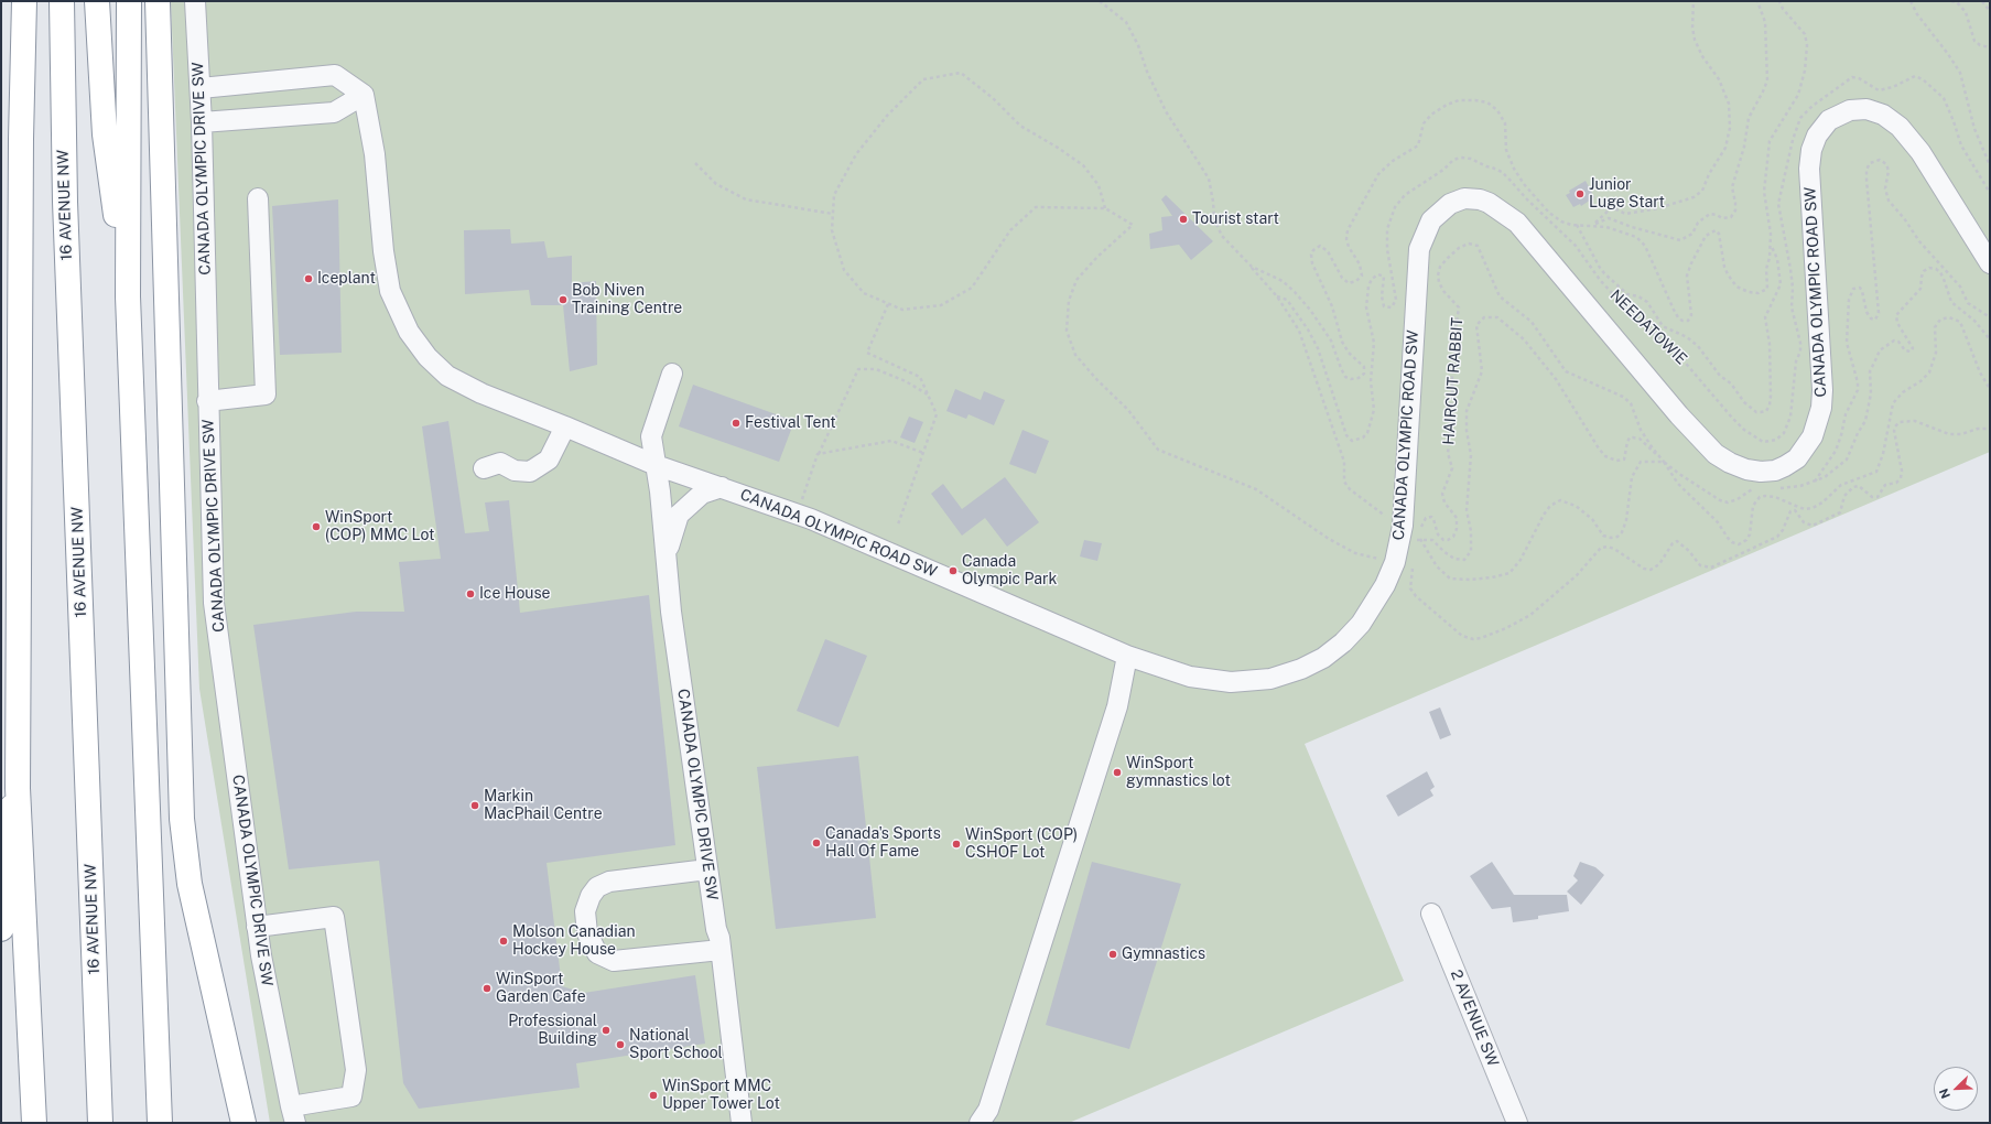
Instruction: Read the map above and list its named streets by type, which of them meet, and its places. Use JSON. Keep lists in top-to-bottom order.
{
  "streets": {
    "highway": ["16 AVENUE NW"],
    "street": ["CANADA OLYMPIC DRIVE SW", "CANADA OLYMPIC ROAD SW", "2 AVENUE SW"],
    "path": ["NEEDATOWIE", "HAIRCUT RABBIT"]
  },
  "crossings": [
    ["CANADA OLYMPIC DRIVE SW", "CANADA OLYMPIC ROAD SW"]
  ],
  "places": [
    "Junior Luge Start",
    "Tourist start",
    "Iceplant",
    "Bob Niven Training Centre",
    "Festival Tent",
    "WinSport (COP) MMC Lot",
    "Canada Olympic Park",
    "Ice House",
    "WinSport gymnastics lot",
    "Markin MacPhail Centre",
    "Canada's Sports Hall Of Fame",
    "WinSport (COP) CSHOF Lot",
    "Molson Canadian Hockey House",
    "Gymnastics",
    "WinSport Garden Cafe",
    "Professional Building",
    "National Sport School",
    "WinSport MMC Upper Tower Lot"
  ],
  "north": "bottom left"
}
